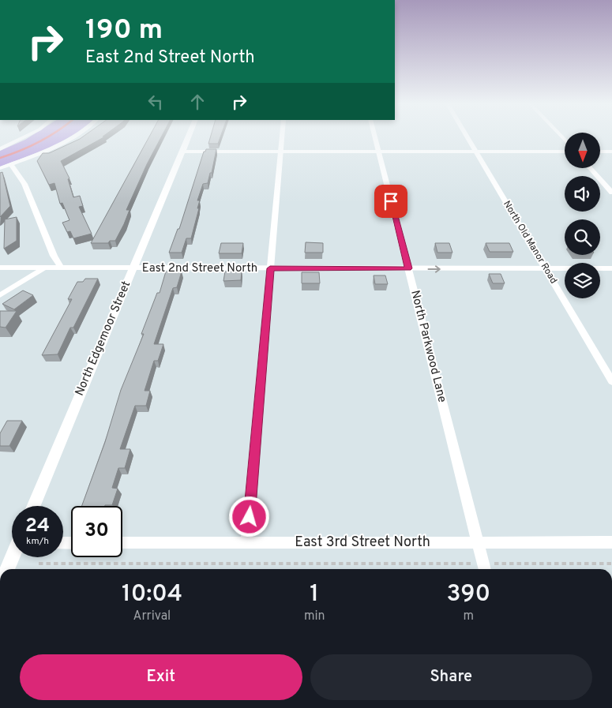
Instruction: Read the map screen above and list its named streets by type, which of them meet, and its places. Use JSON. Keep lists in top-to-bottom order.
{
  "streets": {
    "street": [
      "North Old Manor Road",
      "East 2nd Street North",
      "North Edgemoor Street",
      "North Parkwood Lane",
      "East 3rd Street North"
    ]
  },
  "crossings": [
    ["North Old Manor Road", "East 2nd Street North"],
    ["East 2nd Street North", "North Edgemoor Street"],
    ["East 2nd Street North", "North Parkwood Lane"],
    ["North Parkwood Lane", "East 3rd Street North"]
  ],
  "north": "bottom",
  "page": {
    "turn": ["190 m", "East 2nd Street North"],
    "speed": "24 km/h",
    "limit": "30",
    "eta": [
      "10:04",
      "Arrival",
      "1",
      "min",
      "390",
      "m"
    ],
    "buttons": ["Exit", "Share"]
  }
}
